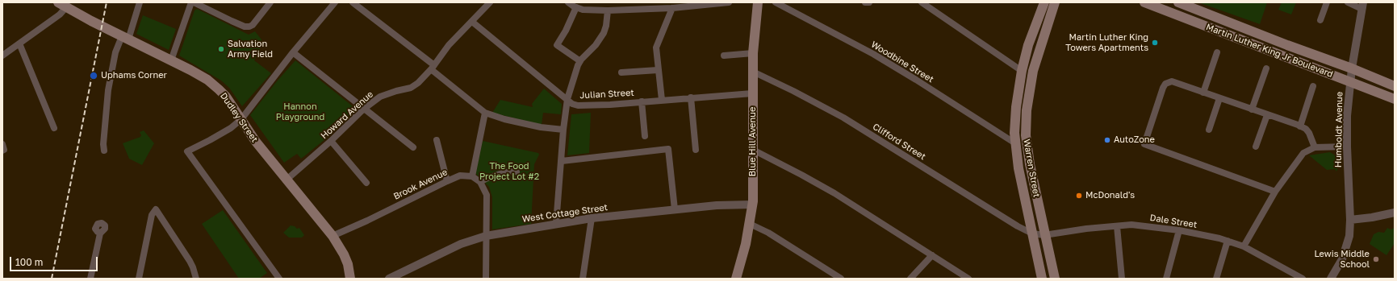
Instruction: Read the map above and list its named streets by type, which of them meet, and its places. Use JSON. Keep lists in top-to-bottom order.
{
  "streets": {
    "main road": [
      "Martin Luther King Jr Boulevard",
      "Dudley Street",
      "Blue Hill Avenue",
      "Warren Street"
    ],
    "street": [
      "Woodbine Street",
      "Julian Street",
      "Howard Avenue",
      "Humboldt Avenue",
      "Clifford Street",
      "Brook Avenue",
      "West Cottage Street",
      "Dale Street"
    ]
  },
  "crossings": [
    ["Martin Luther King Jr Boulevard", "Humboldt Avenue"],
    ["Woodbine Street", "Warren Street"],
    ["Julian Street", "Howard Avenue"],
    ["Julian Street", "Blue Hill Avenue"],
    ["Howard Avenue", "Dudley Street"],
    ["Dudley Street", "Brook Avenue"],
    ["Blue Hill Avenue", "Clifford Street"],
    ["Blue Hill Avenue", "West Cottage Street"],
    ["Clifford Street", "Warren Street"],
    ["Clifford Street", "Dale Street"],
    ["Warren Street", "Dale Street"]
  ],
  "parks": ["Hannon Playground", "The Food Project Lot #2"],
  "places": [
    "Martin Luther King Towers Apartments",
    "Salvation Army Field",
    "Uphams Corner",
    "AutoZone",
    "McDonald's",
    "Lewis Middle School"
  ],
  "scale_bar": "100 m"
}
